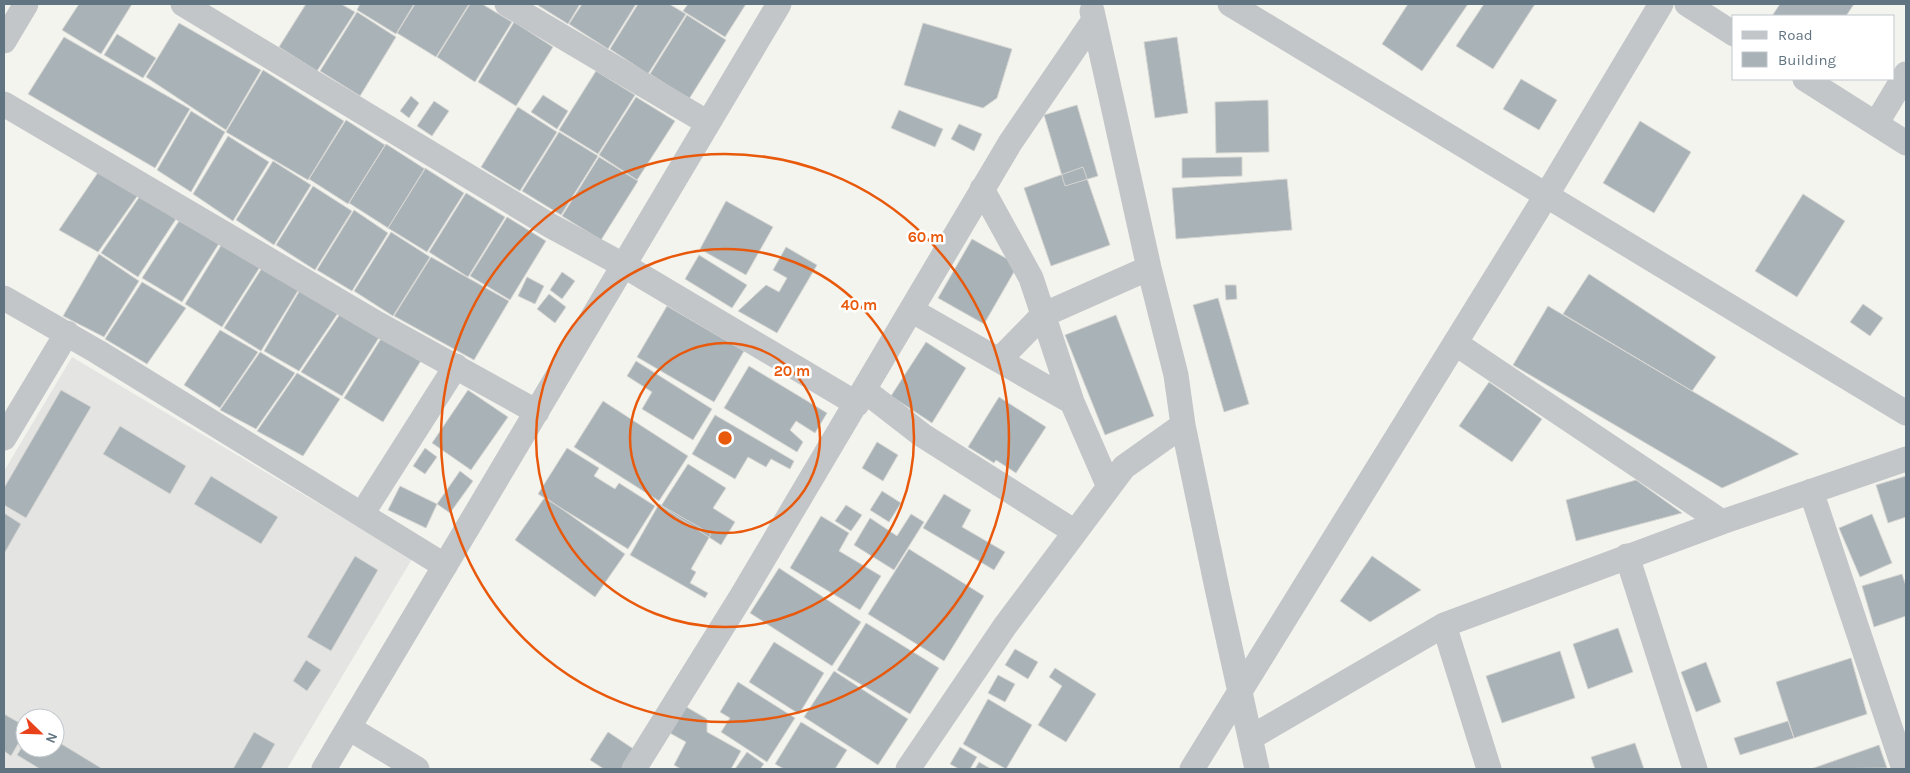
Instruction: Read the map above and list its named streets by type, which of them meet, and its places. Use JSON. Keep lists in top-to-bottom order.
{
  "legend": ["Road", "Building"],
  "north": "bottom right",
  "rings": ["60 m", "40 m", "20 m"]
}
